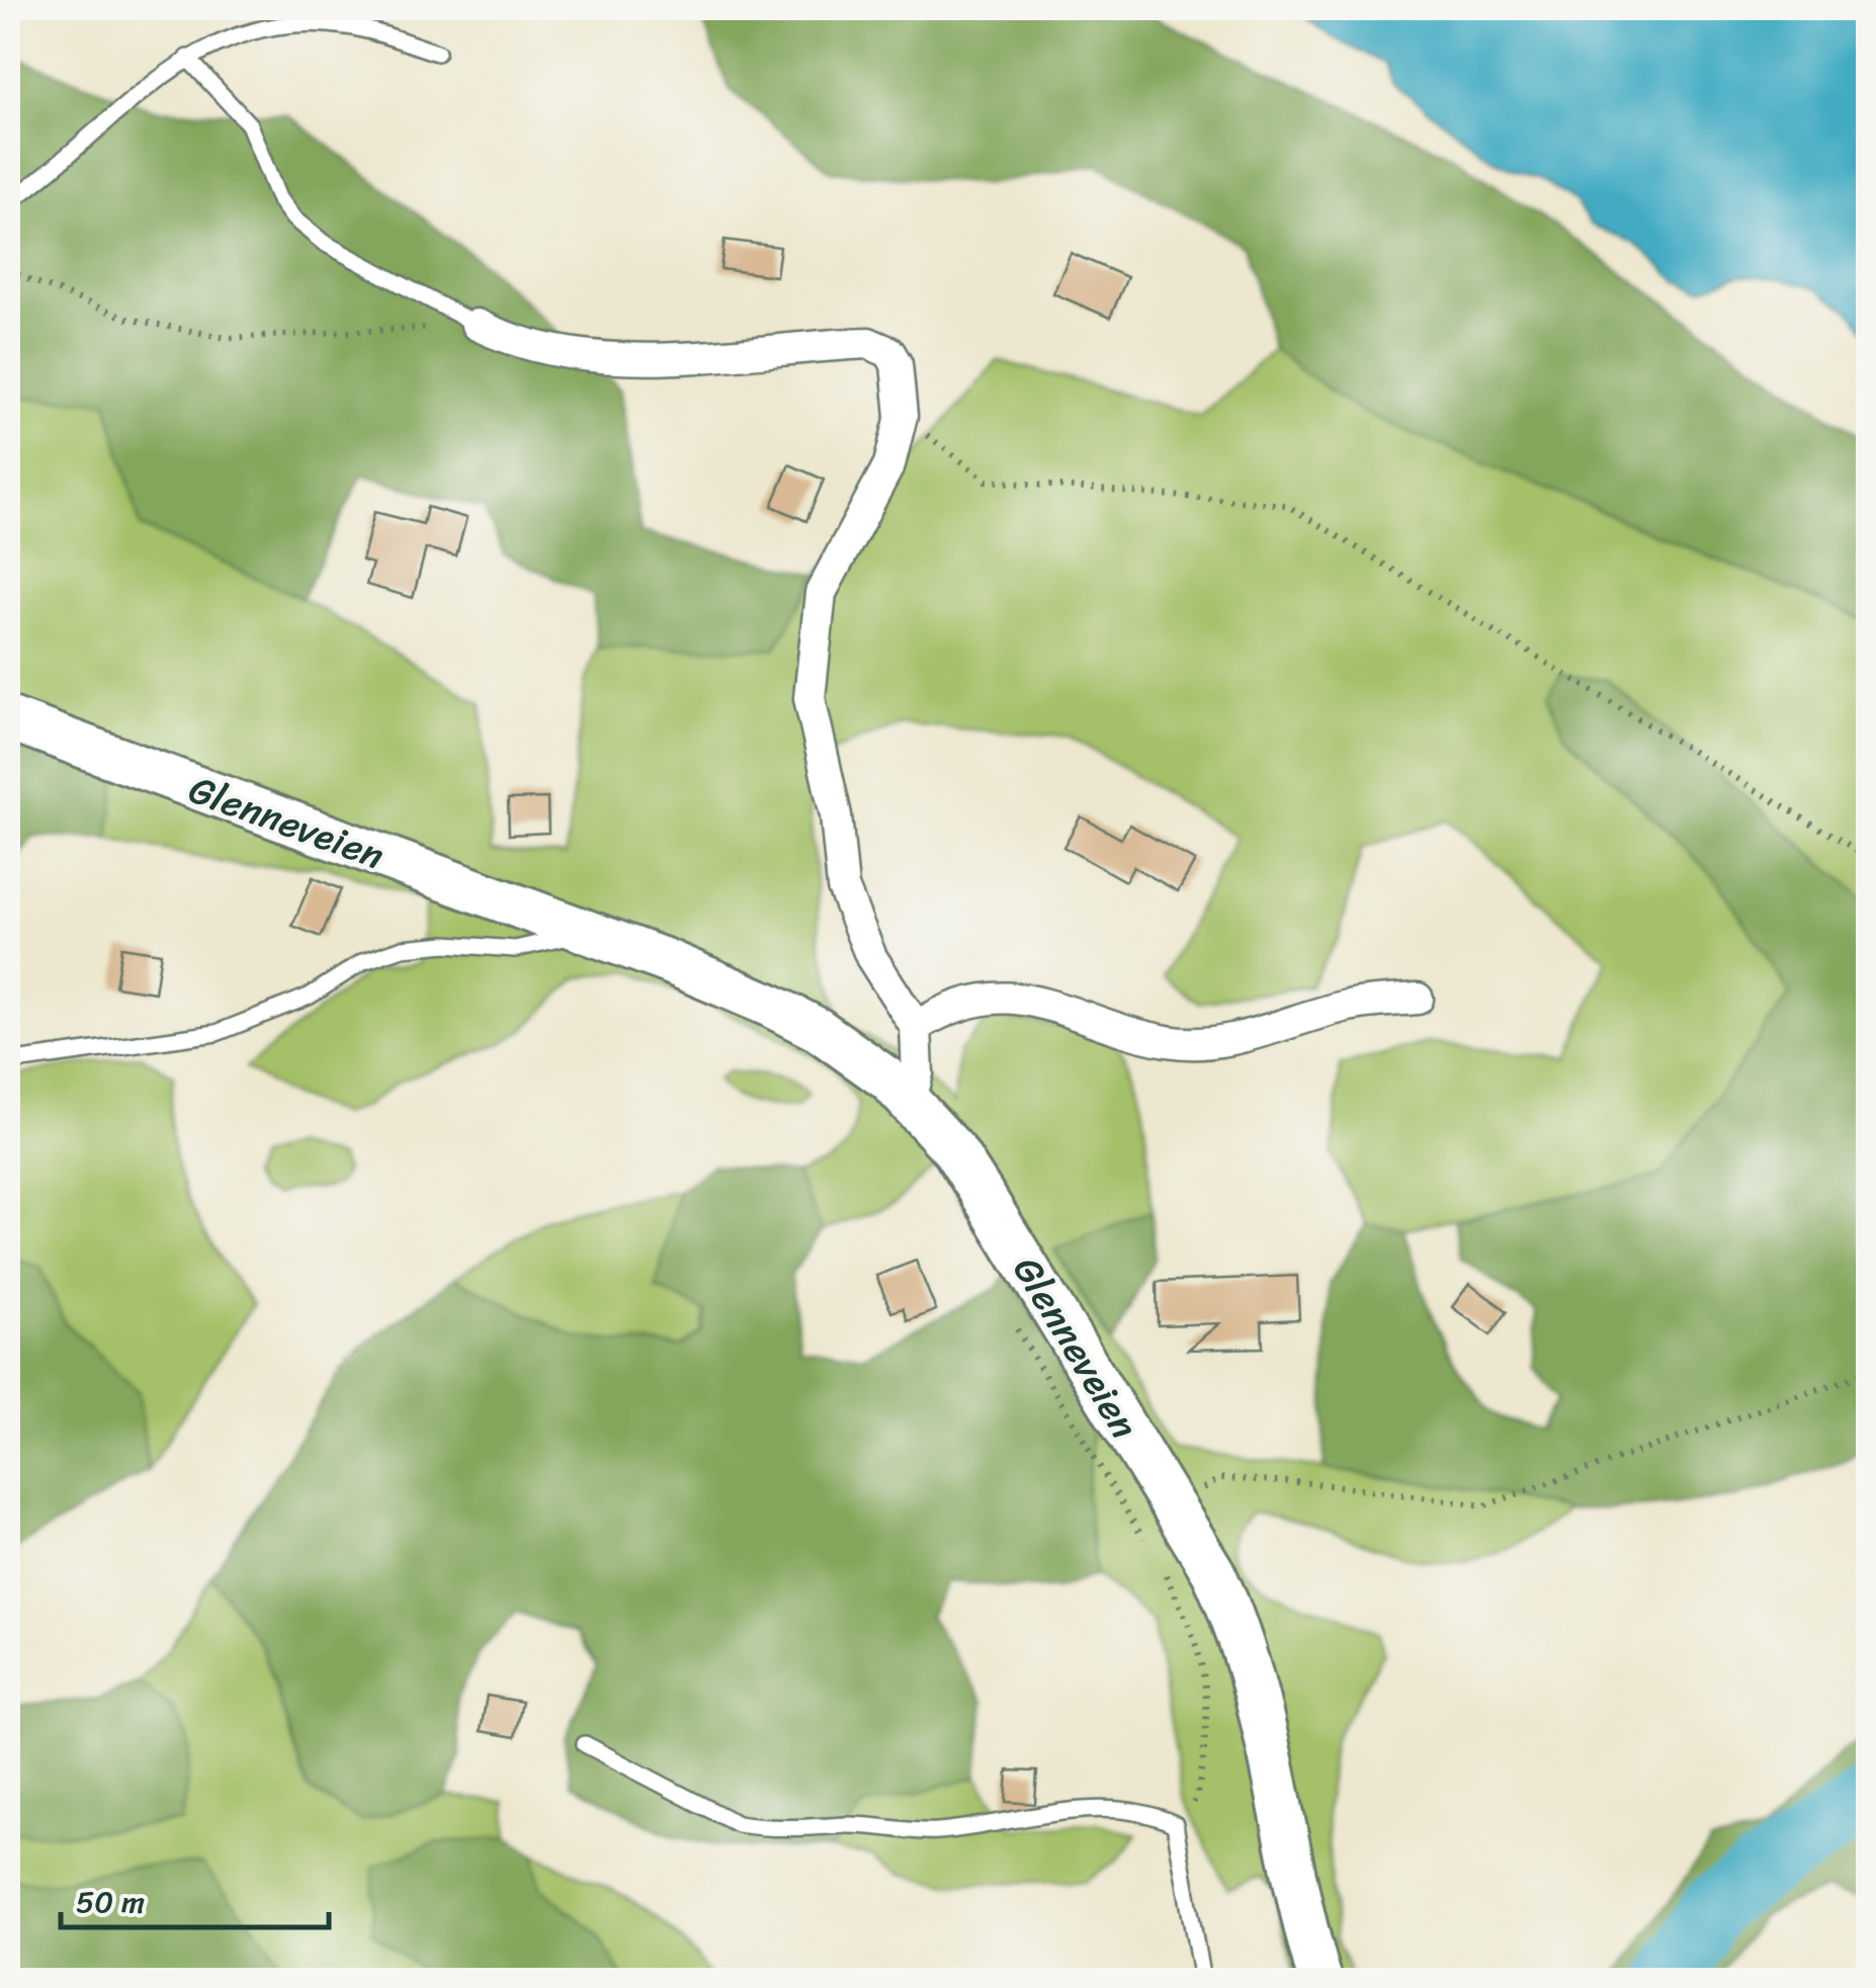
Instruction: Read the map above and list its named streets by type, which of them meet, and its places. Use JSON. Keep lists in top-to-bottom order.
{
  "streets": {
    "main road": ["Glenneveien"]
  },
  "scale_bar": "50 m"
}
